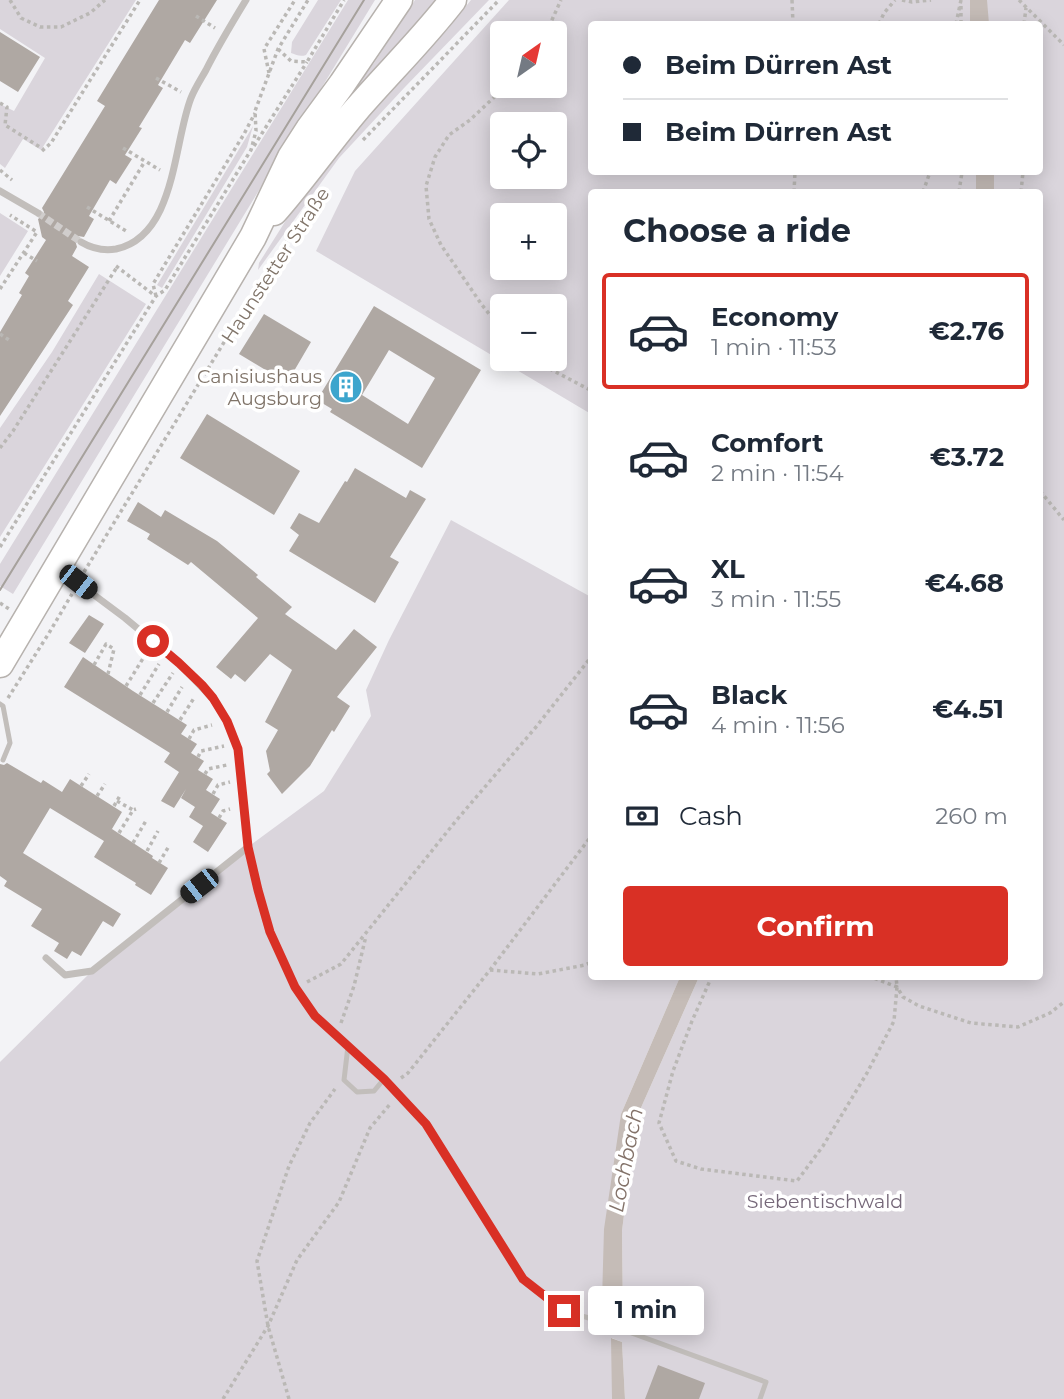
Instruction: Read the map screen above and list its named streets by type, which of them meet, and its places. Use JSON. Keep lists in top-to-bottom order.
{
  "streets": {
    "main road": ["Haunstetter Straße"]
  },
  "water": ["Lochbach"],
  "parks": ["Siebentischwald"],
  "places": {
    "building": ["Canisiushaus Augsburg"]
  },
  "north": "top right",
  "page": {
    "map_buttons": ["+", "−"],
    "banner": ["Beim Dürren Ast", "Beim Dürren Ast"],
    "heading": "Choose a ride",
    "list": [
      {
        "name": "Economy",
        "note": "1 min · 11:53",
        "value": "€2.76"
      },
      {
        "name": "Comfort",
        "note": "2 min · 11:54",
        "value": "€3.72"
      },
      {
        "name": "XL",
        "note": "3 min · 11:55",
        "value": "€4.68"
      },
      {
        "name": "Black",
        "note": "4 min · 11:56",
        "value": "€4.51"
      }
    ],
    "pay": ["Cash", "260 m"],
    "buttons": "Confirm",
    "bubble": "1 min"
  }
}
